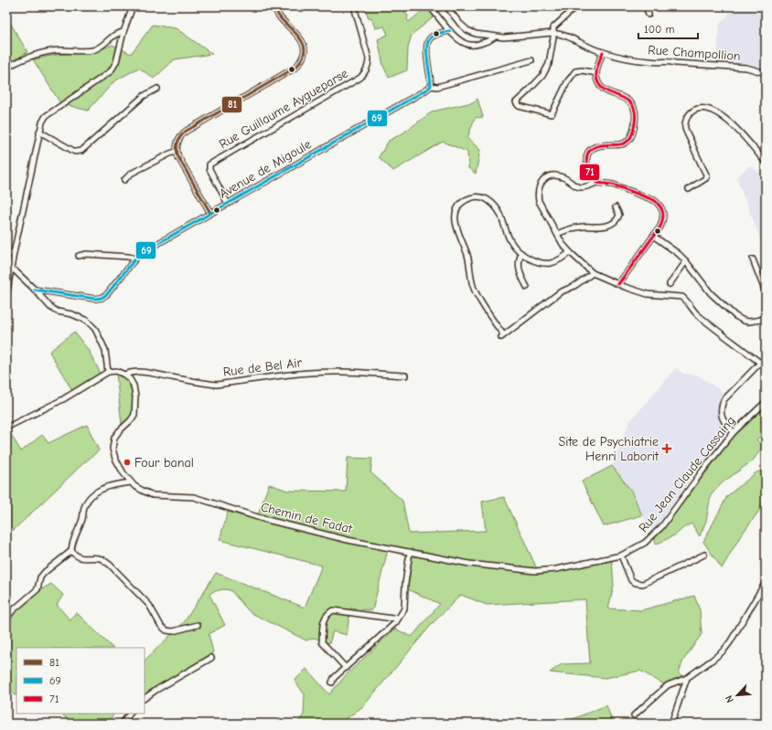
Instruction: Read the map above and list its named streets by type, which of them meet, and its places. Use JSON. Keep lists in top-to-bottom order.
{
  "streets": {
    "street": [
      "Rue Champollion",
      "Rue Guillaume Aygueparse",
      "Avenue de Migoule",
      "Rue de Bel Air",
      "Rue Jean Claude Cassaing",
      "Chemin de Fadat"
    ]
  },
  "crossings": [
    ["Rue Guillaume Aygueparse", "Avenue de Migoule"],
    ["Rue de Bel Air", "Chemin de Fadat"],
    ["Rue Jean Claude Cassaing", "Chemin de Fadat"]
  ],
  "places": {
    "health": ["Site de Psychiatrie Henri Laborit"],
    "other": ["Four banal"]
  },
  "lines": ["transit line 81", "transit line 69", "transit line 71"],
  "legend": ["81", "69", "71"],
  "scale_bar": "100 m",
  "north": "bottom left"
}
